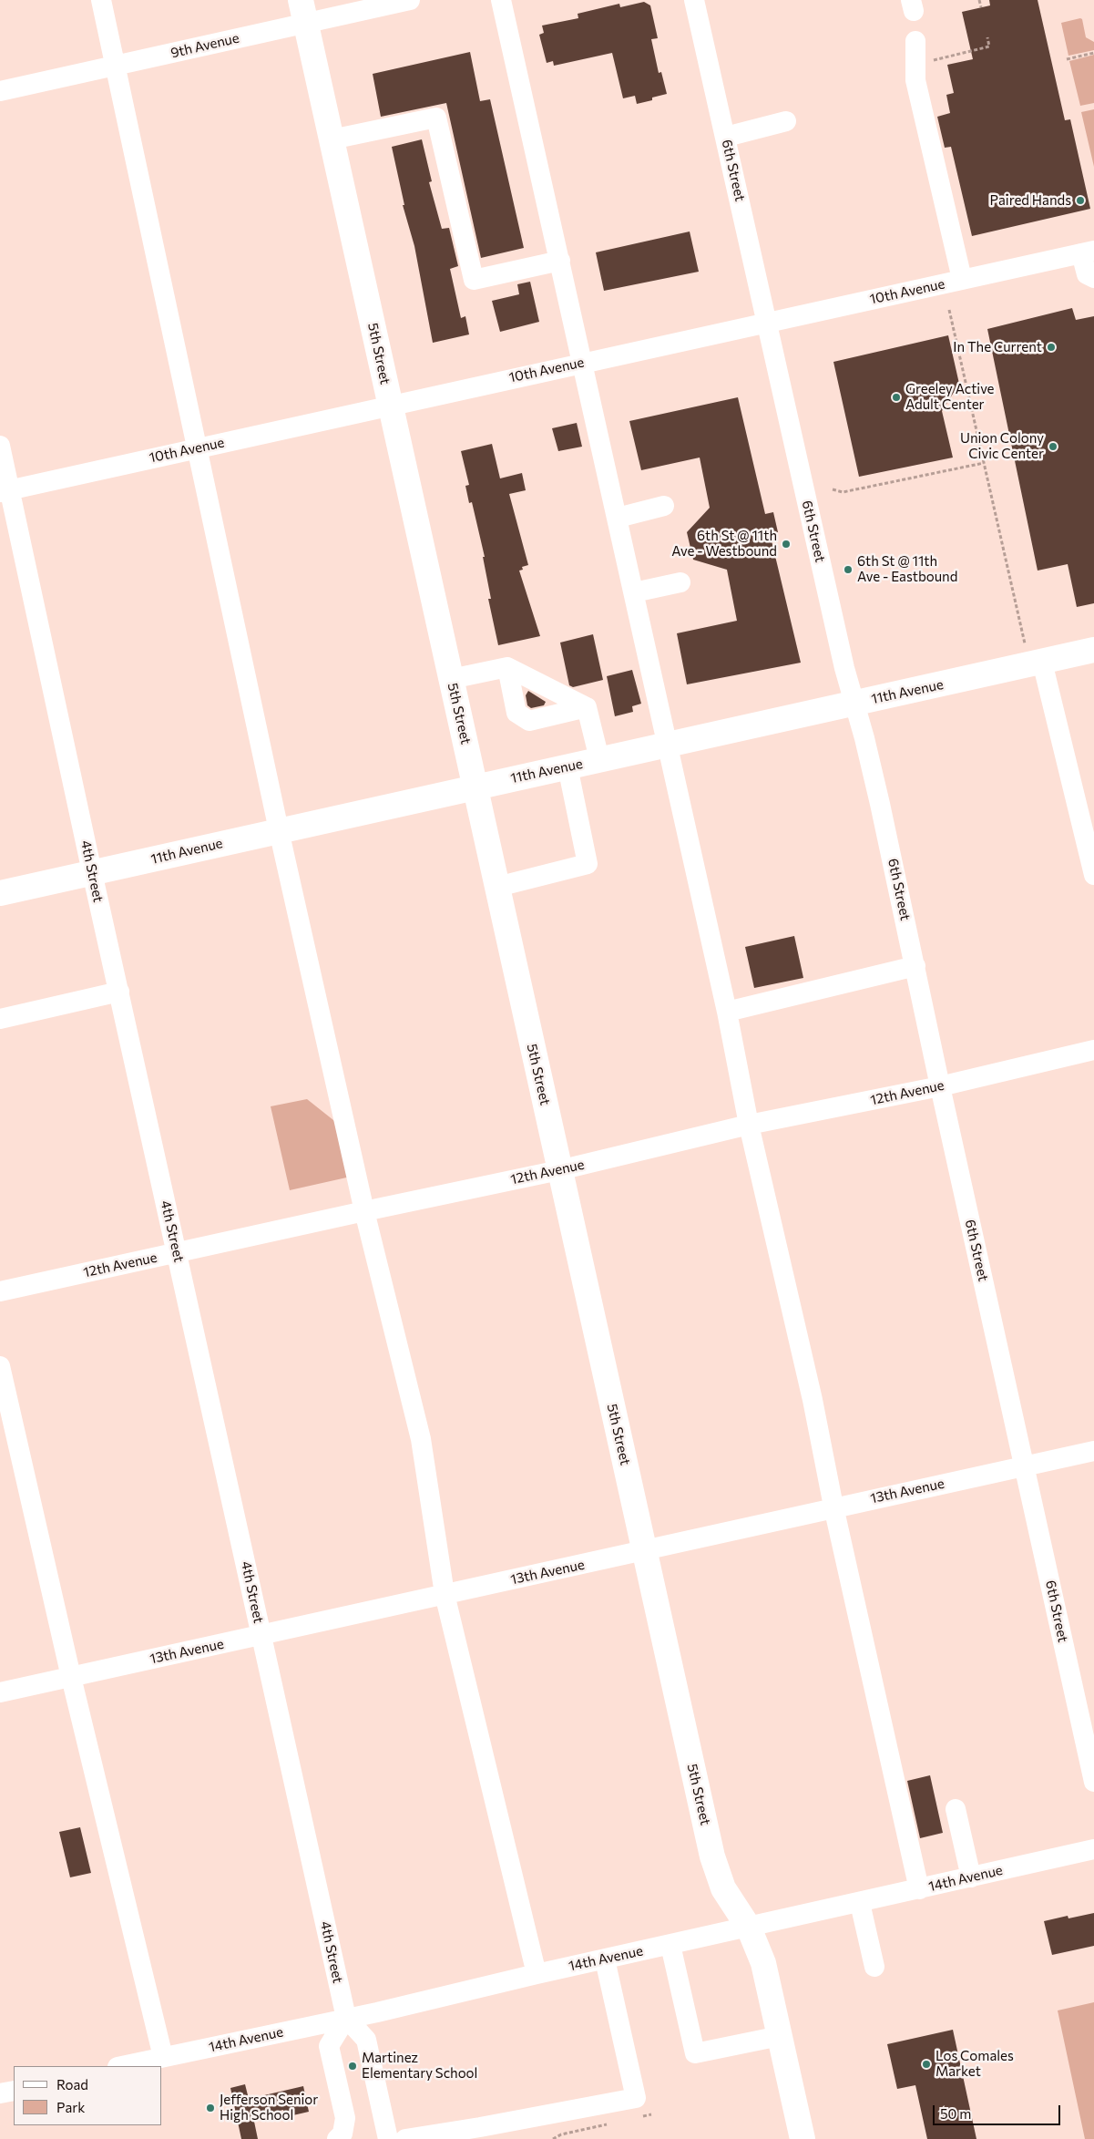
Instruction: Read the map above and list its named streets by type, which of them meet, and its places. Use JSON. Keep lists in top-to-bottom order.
{
  "streets": {
    "main road": ["5th Street", "11th Avenue"],
    "street": [
      "9th Avenue",
      "6th Street",
      "10th Avenue",
      "4th Street",
      "12th Avenue",
      "13th Avenue",
      "14th Avenue"
    ]
  },
  "crossings": [
    ["9th Avenue", "5th Street"],
    ["6th Street", "10th Avenue"],
    ["6th Street", "11th Avenue"],
    ["6th Street", "12th Avenue"],
    ["6th Street", "13th Avenue"],
    ["10th Avenue", "5th Street"],
    ["10th Avenue", "4th Street"],
    ["5th Street", "11th Avenue"],
    ["5th Street", "12th Avenue"],
    ["5th Street", "13th Avenue"],
    ["5th Street", "14th Avenue"],
    ["11th Avenue", "4th Street"],
    ["4th Street", "12th Avenue"],
    ["4th Street", "13th Avenue"],
    ["4th Street", "14th Avenue"]
  ],
  "places": [
    "Paired Hands",
    "In The Current",
    "Greeley Active Adult Center",
    "Union Colony Civic Center",
    "6th St @ 11th Ave - Westbound",
    "6th St @ 11th Ave - Eastbound",
    "Los Comales Market",
    "Martinez Elementary School",
    "Jefferson Senior High School"
  ],
  "legend": ["Road", "Park"],
  "scale_bar": "50 m"
}
